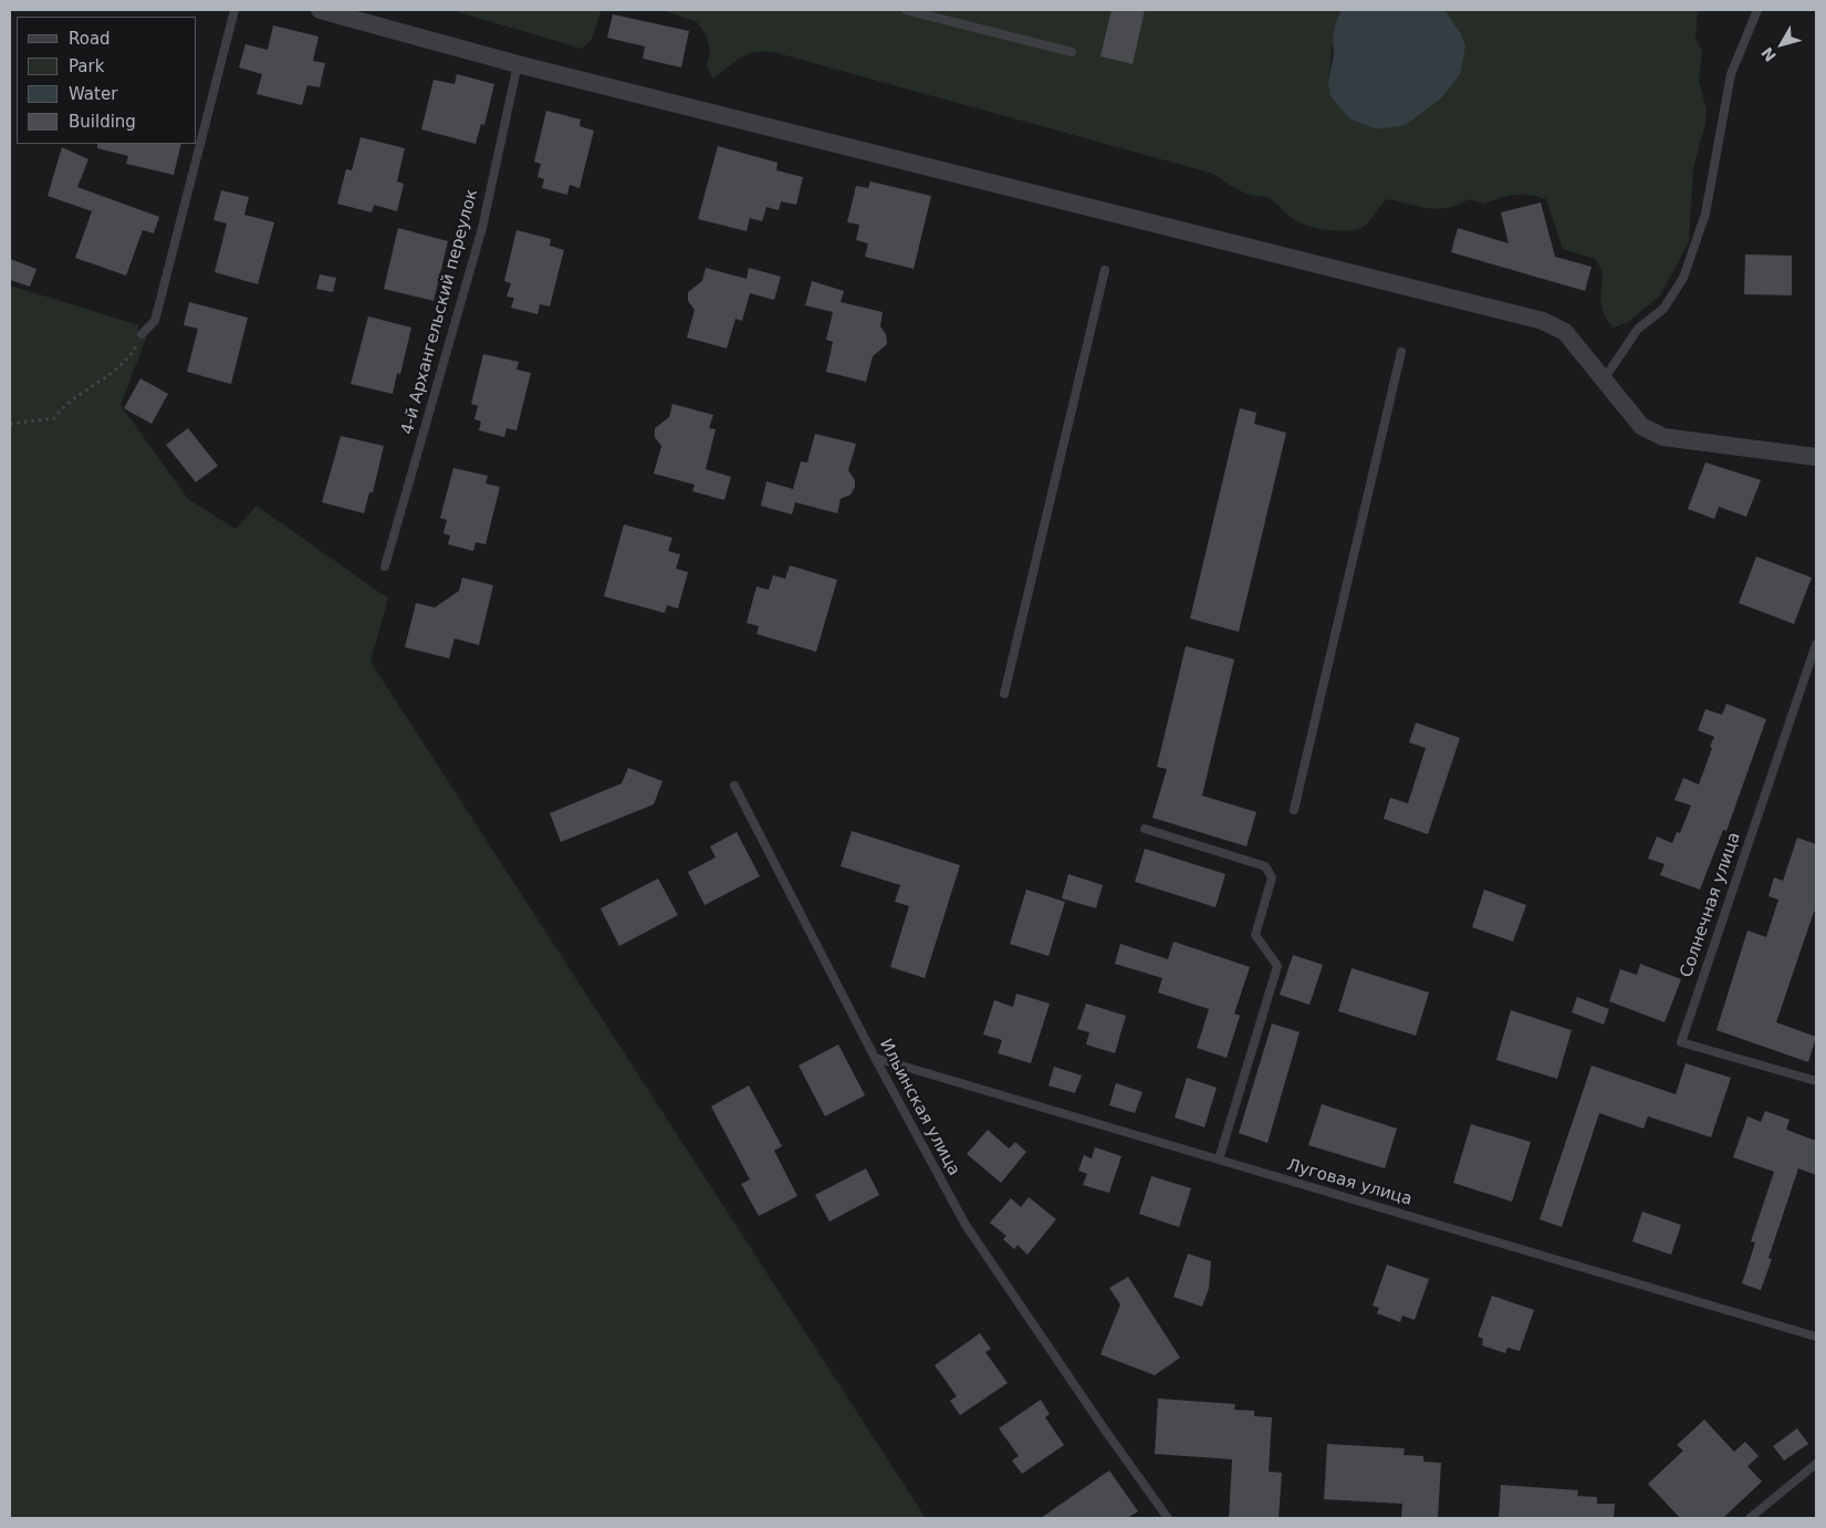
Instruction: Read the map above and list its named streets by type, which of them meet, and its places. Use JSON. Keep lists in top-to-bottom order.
{
  "streets": {
    "lane": [
      "4-й Архангельский переулок",
      "Солнечная улица",
      "Ильинская улица",
      "Луговая улица"
    ]
  },
  "crossings": [
    ["Ильинская улица", "Луговая улица"]
  ],
  "legend": [
    "Road",
    "Park",
    "Water",
    "Building"
  ],
  "north": "bottom left"
}
